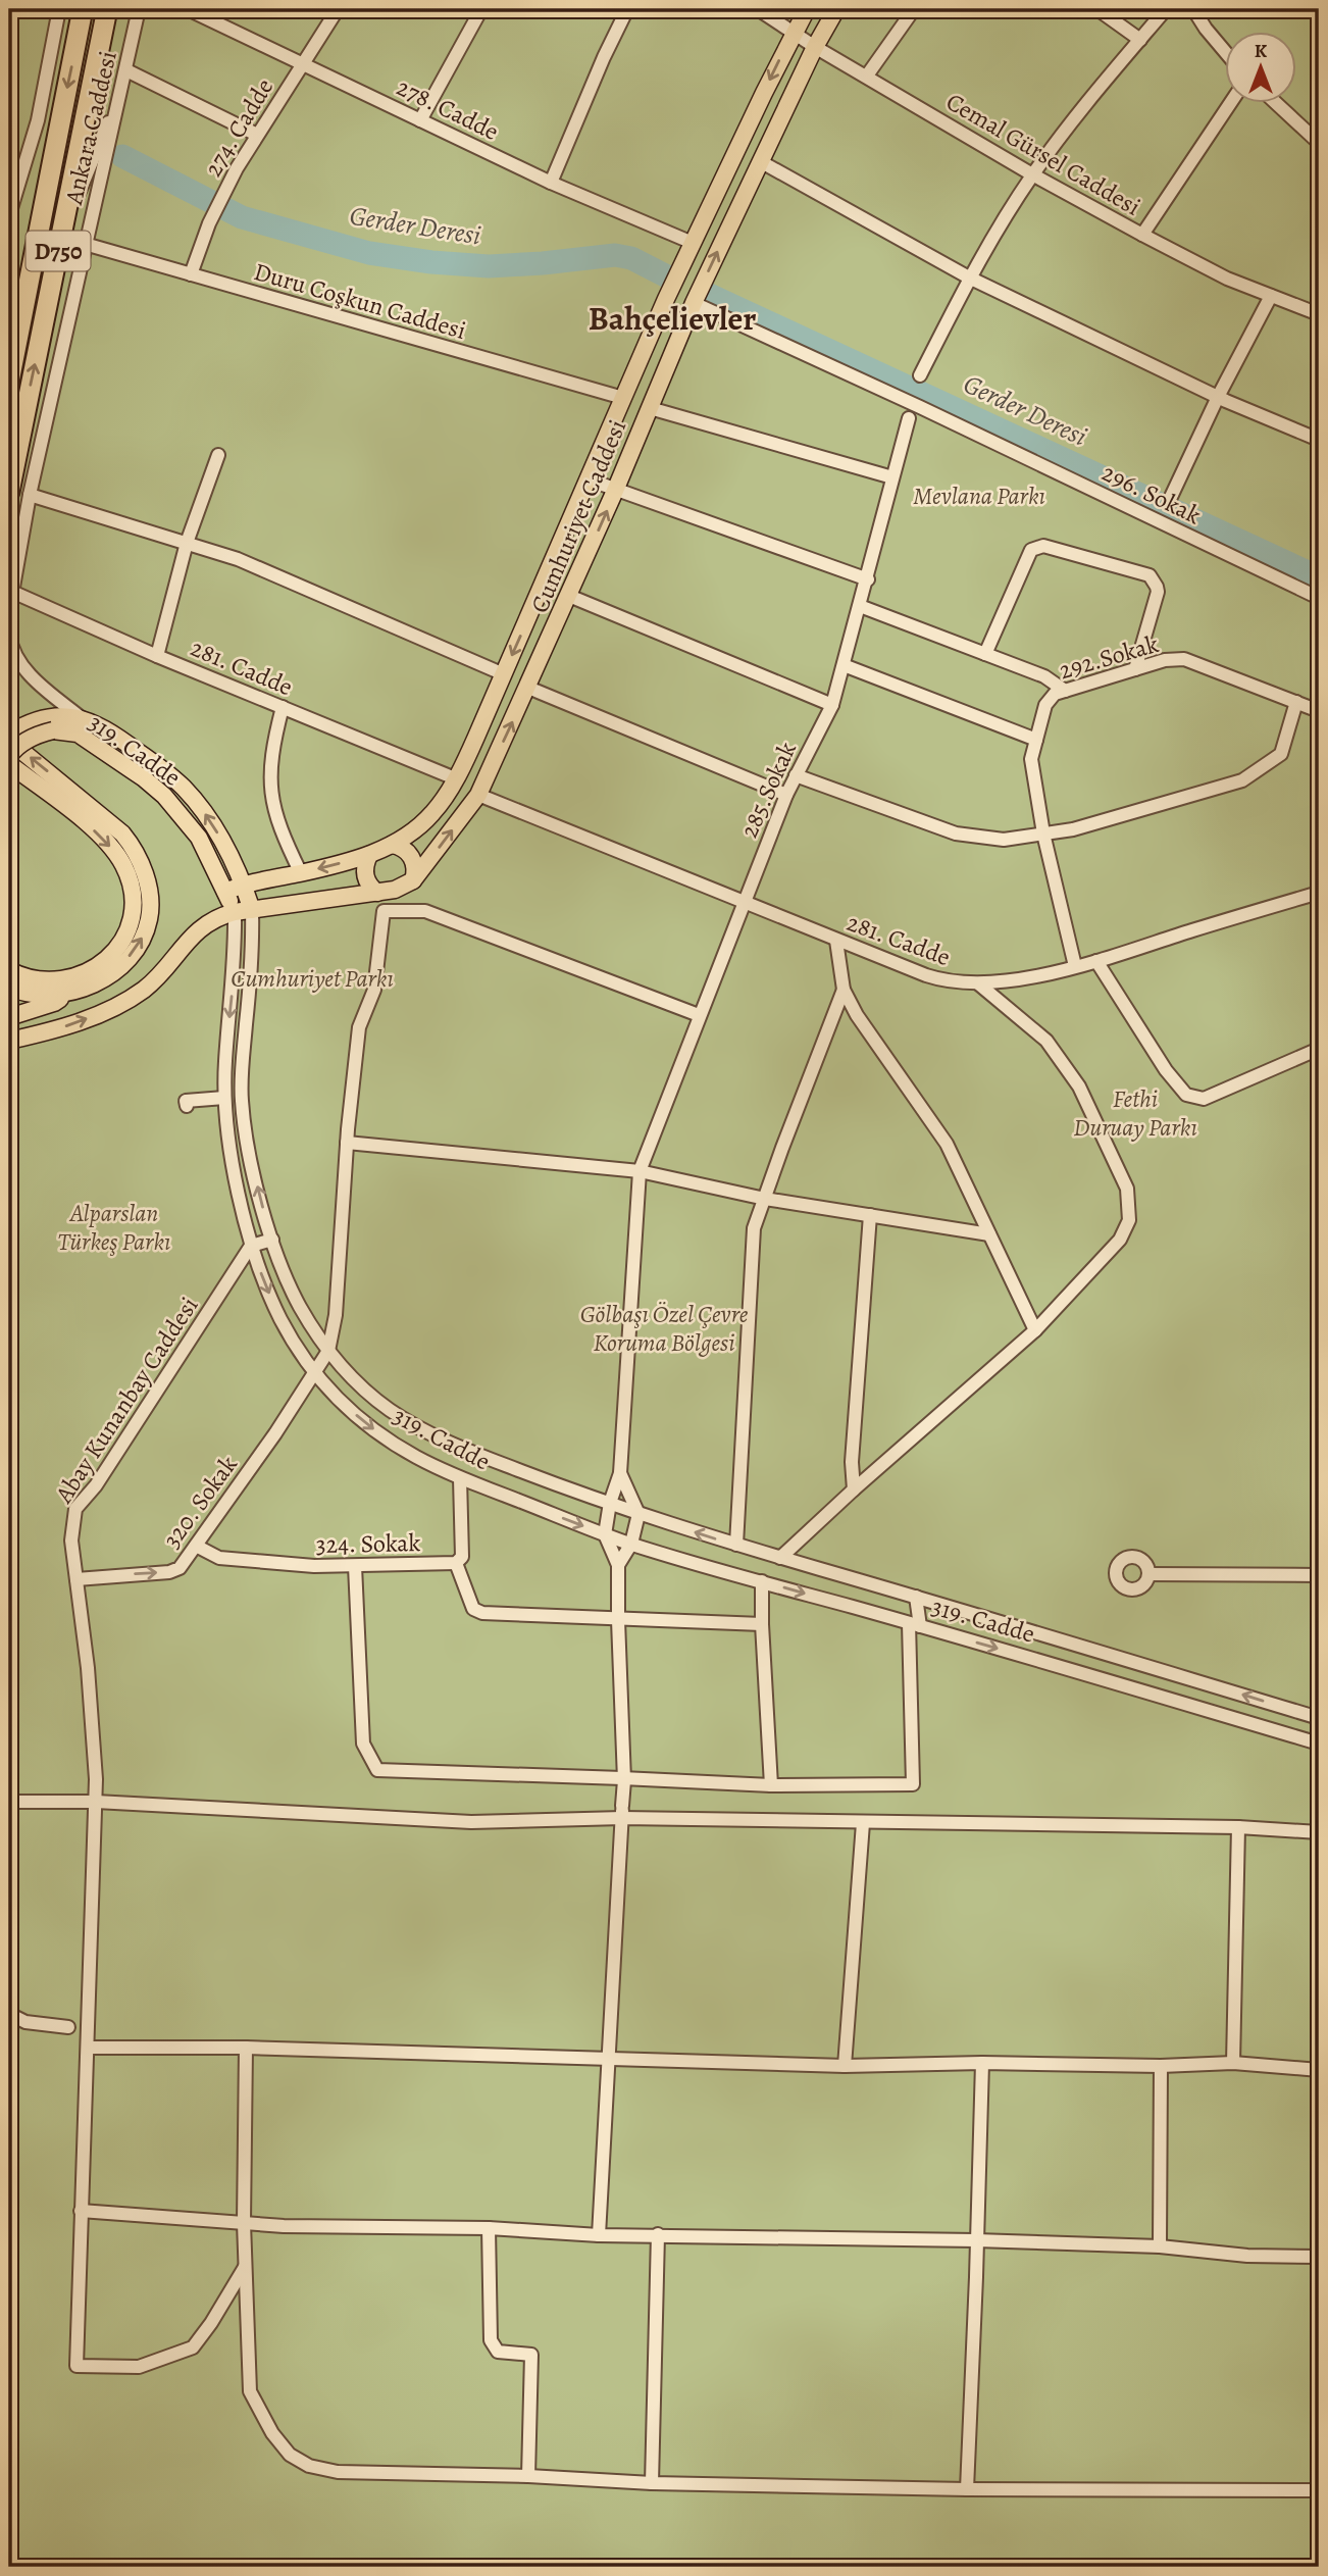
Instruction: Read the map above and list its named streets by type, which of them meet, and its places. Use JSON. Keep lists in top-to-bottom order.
{
  "streets": {
    "highway": ["D750"],
    "main road": ["Cumhuriyet Caddesi", "319. Cadde"],
    "street": [
      "278. Cadde",
      "Ankara Caddesi",
      "274. Cadde",
      "Cemal Gürsel Caddesi",
      "Duru Coşkun Caddesi",
      "296. Sokak",
      "292.Sokak",
      "281. Cadde",
      "285.Sokak",
      "Abay Kunanbay Caddesi",
      "320. Sokak",
      "324. Sokak"
    ]
  },
  "crossings": [
    ["278. Cadde", "274. Cadde"],
    ["278. Cadde", "Cumhuriyet Caddesi"],
    ["Ankara Caddesi", "Duru Coşkun Caddesi"],
    ["Ankara Caddesi", "281. Cadde"],
    ["274. Cadde", "Duru Coşkun Caddesi"],
    ["Cemal Gürsel Caddesi", "Cumhuriyet Caddesi"],
    ["Duru Coşkun Caddesi", "Cumhuriyet Caddesi"],
    ["296. Sokak", "Cumhuriyet Caddesi"],
    ["Cumhuriyet Caddesi", "281. Cadde"],
    ["Cumhuriyet Caddesi", "319. Cadde"],
    ["292.Sokak", "281. Cadde"],
    ["281. Cadde", "285.Sokak"],
    ["319. Cadde", "Abay Kunanbay Caddesi"],
    ["319. Cadde", "320. Sokak"],
    ["319. Cadde", "324. Sokak"],
    ["Abay Kunanbay Caddesi", "320. Sokak"],
    ["320. Sokak", "324. Sokak"]
  ],
  "districts": ["Bahçelievler"],
  "water": ["Gerder Deresi"],
  "parks": [
    "Mevlana Parkı",
    "Cumhuriyet Parkı",
    "Fethi Duruay Parkı",
    "Alparslan Türkeş Parkı",
    "Gölbaşı Özel Çevre Koruma Bölgesi"
  ],
  "north": "top"
}
